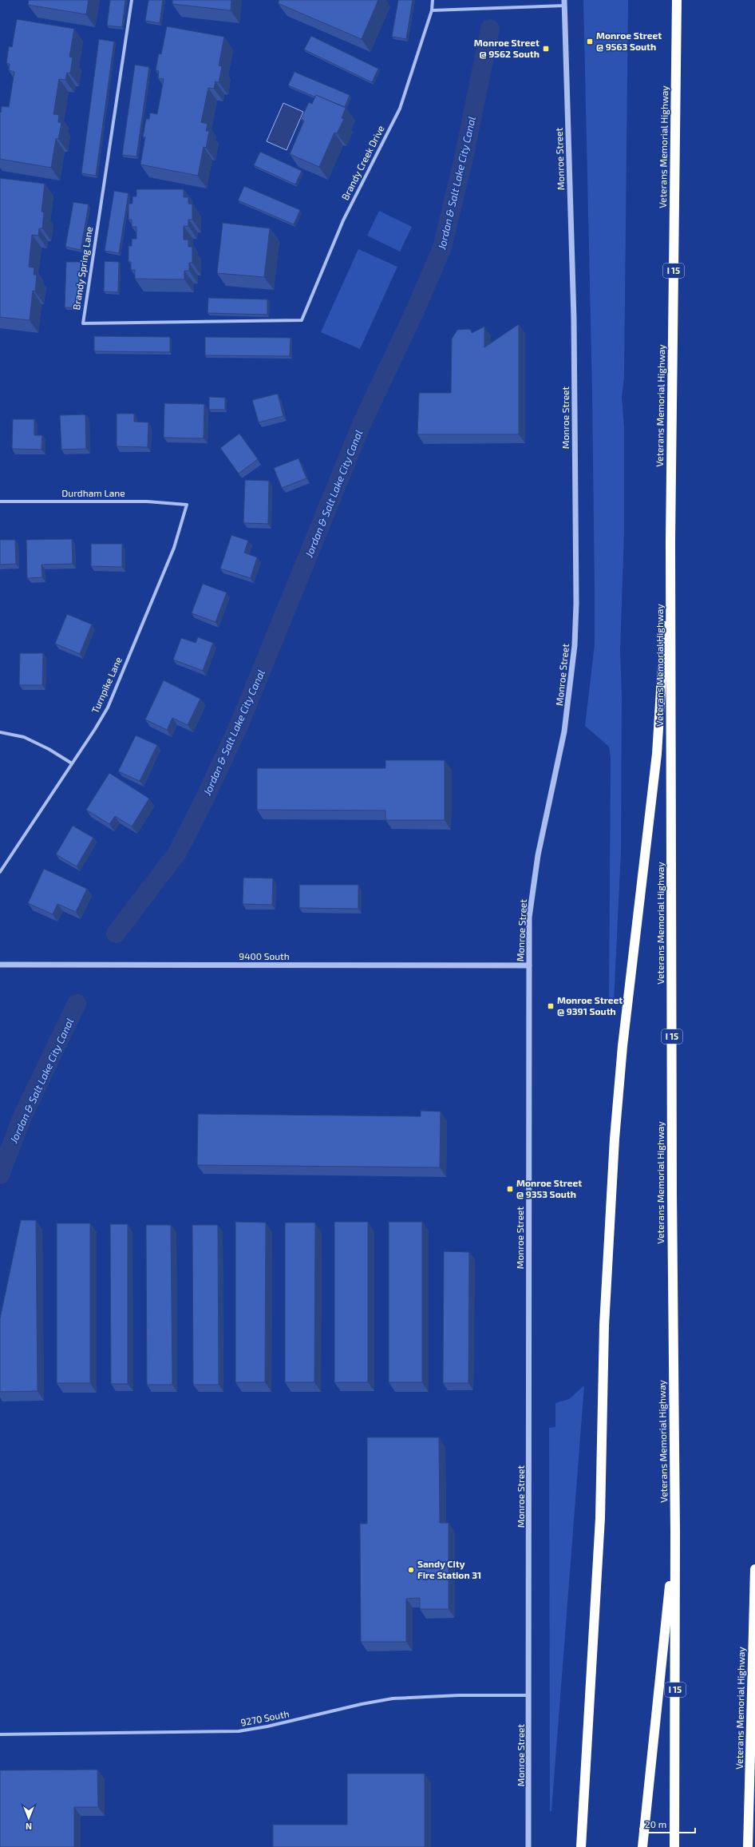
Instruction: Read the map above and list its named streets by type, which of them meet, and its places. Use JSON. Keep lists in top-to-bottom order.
{
  "streets": {
    "highway": ["Veterans Memorial Highway", "I 15"],
    "street": [
      "Monroe Street",
      "Brandy Creek Drive",
      "Brandy Spring Lane",
      "Durdham Lane",
      "Turnpike Lane",
      "9400 South",
      "9270 South"
    ]
  },
  "crossings": [
    ["Monroe Street", "9400 South"],
    ["Monroe Street", "9270 South"],
    ["Brandy Creek Drive", "Brandy Spring Lane"],
    ["Durdham Lane", "Turnpike Lane"]
  ],
  "water": ["Jordan & Salt Lake City Canal"],
  "places": {
    "transit": [
      "Monroe Street @ 9563 South",
      "Monroe Street @ 9562 South",
      "Monroe Street @ 9391 South",
      "Monroe Street @ 9353 South"
    ],
    "other": ["Sandy City Fire Station 31"]
  },
  "scale_bar": "20 m",
  "north": "bottom"
}
